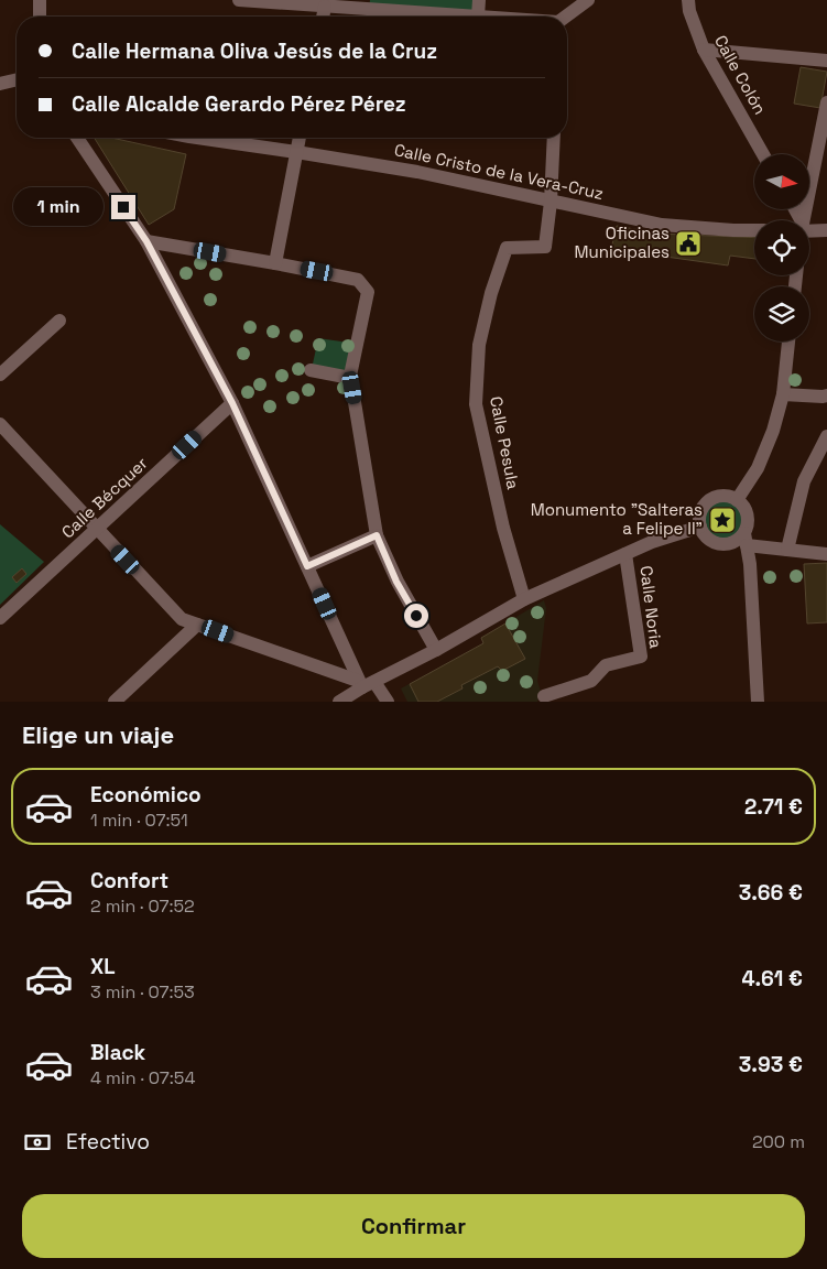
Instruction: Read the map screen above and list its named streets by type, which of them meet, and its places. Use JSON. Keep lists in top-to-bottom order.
{
  "streets": {
    "street": [
      "Calle Colón",
      "Calle Cristo de la Vera-Cruz",
      "Calle Pesula",
      "Calle Bécquer",
      "Calle Noria"
    ]
  },
  "crossings": [
    ["Calle Cristo de la Vera-Cruz", "Calle Pesula"]
  ],
  "places": {
    "public building": ["Oficinas Municipales"],
    "place": ["Monumento \"Salteras a Felipe II\""]
  },
  "north": "right",
  "page": {
    "banner": ["Calle Hermana Oliva Jesús de la Cruz", "Calle Alcalde Gerardo Pérez Pérez"],
    "bubble": "1 min",
    "heading": "Elige un viaje",
    "list": [
      {
        "name": "Económico",
        "note": "1 min · 07:51",
        "value": "2.71 €"
      },
      {
        "name": "Confort",
        "note": "2 min · 07:52",
        "value": "3.66 €"
      },
      {
        "name": "XL",
        "note": "3 min · 07:53",
        "value": "4.61 €"
      },
      {
        "name": "Black",
        "note": "4 min · 07:54",
        "value": "3.93 €"
      }
    ],
    "pay": ["Efectivo", "200 m"],
    "buttons": "Confirmar"
  }
}
